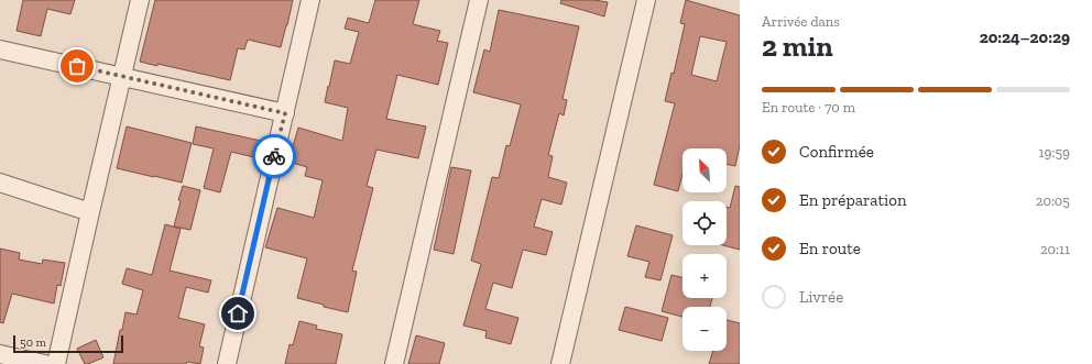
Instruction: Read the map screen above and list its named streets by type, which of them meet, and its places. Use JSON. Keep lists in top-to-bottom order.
{
  "scale_bar": "50 m",
  "north": "top left",
  "page": {
    "heading": ["2 min", "Arrivée dans", "20:24–20:29"],
    "bar": "En route · 70 m",
    "list": [
      ["Confirmée", "19:59"],
      ["En préparation", "20:05"],
      ["En route", "20:11"],
      "Livrée"
    ],
    "map_buttons": ["+", "−"],
    "scale": "50 m"
  }
}
